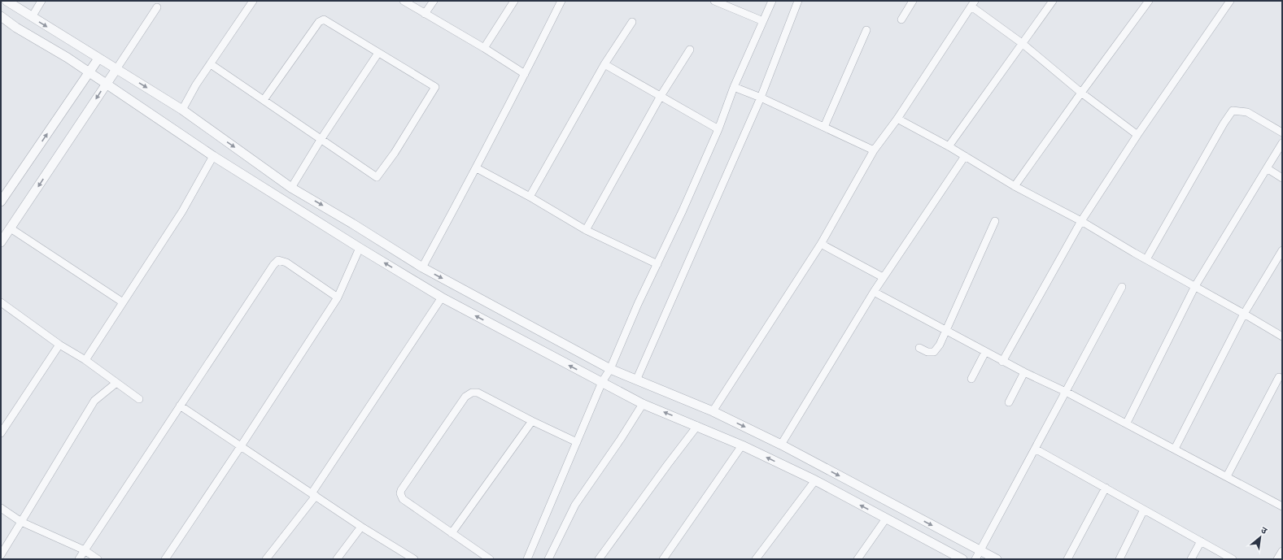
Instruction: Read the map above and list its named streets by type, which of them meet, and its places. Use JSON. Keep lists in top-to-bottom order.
{
  "north": "top right"
}
